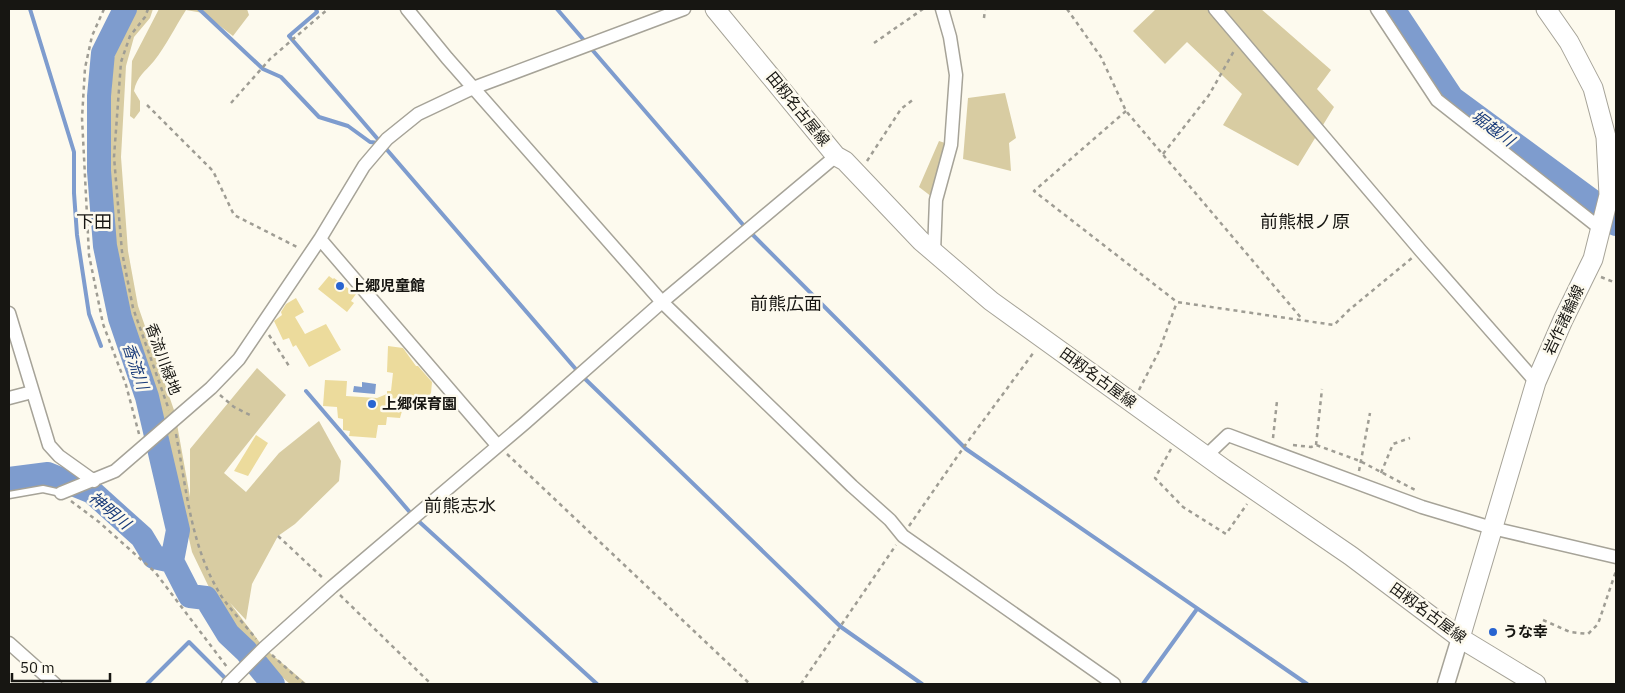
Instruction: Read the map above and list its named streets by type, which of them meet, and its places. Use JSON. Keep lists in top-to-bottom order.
{
  "streets": {
    "main road": ["田籾名古屋線", "岩作諸輪線"],
    "path": ["香流川緑地"]
  },
  "crossings": [
    ["田籾名古屋線", "岩作諸輪線"]
  ],
  "districts": [
    "下田",
    "前熊根ノ原",
    "前熊広面",
    "前熊志水"
  ],
  "water": ["堀越川", "香流川", "神明川"],
  "places": ["上郷児童館", "上郷保育園", "うな幸"],
  "scale_bar": "50 m"
}
